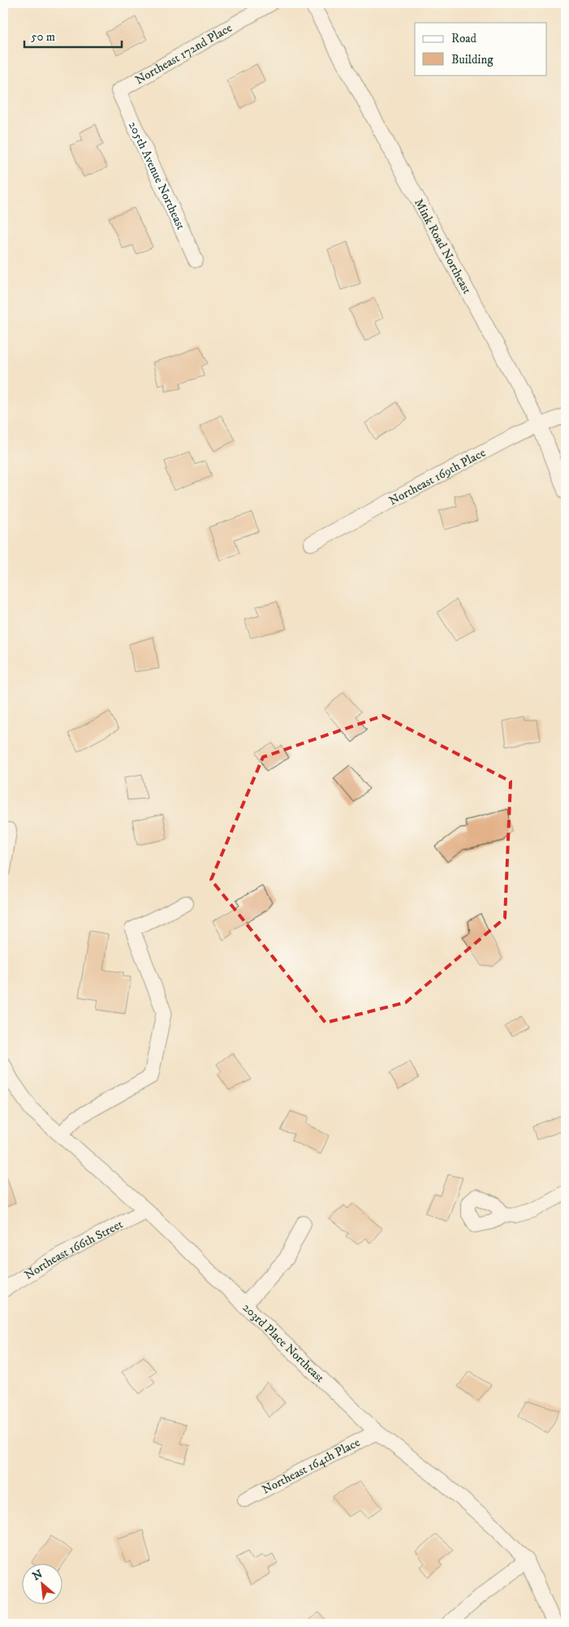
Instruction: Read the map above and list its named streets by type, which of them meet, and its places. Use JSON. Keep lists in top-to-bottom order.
{
  "streets": {
    "street": [
      "Northeast 172nd Place",
      "205th Avenue Northeast",
      "Mink Road Northeast",
      "Northeast 169th Place",
      "Northeast 166th Street",
      "203rd Place Northeast",
      "Northeast 164th Place"
    ]
  },
  "crossings": [
    ["Northeast 172nd Place", "205th Avenue Northeast"],
    ["Mink Road Northeast", "Northeast 169th Place"],
    ["Northeast 166th Street", "203rd Place Northeast"],
    ["203rd Place Northeast", "Northeast 164th Place"]
  ],
  "legend": ["Road", "Building"],
  "scale_bar": "50 m",
  "north": "top left"
}
